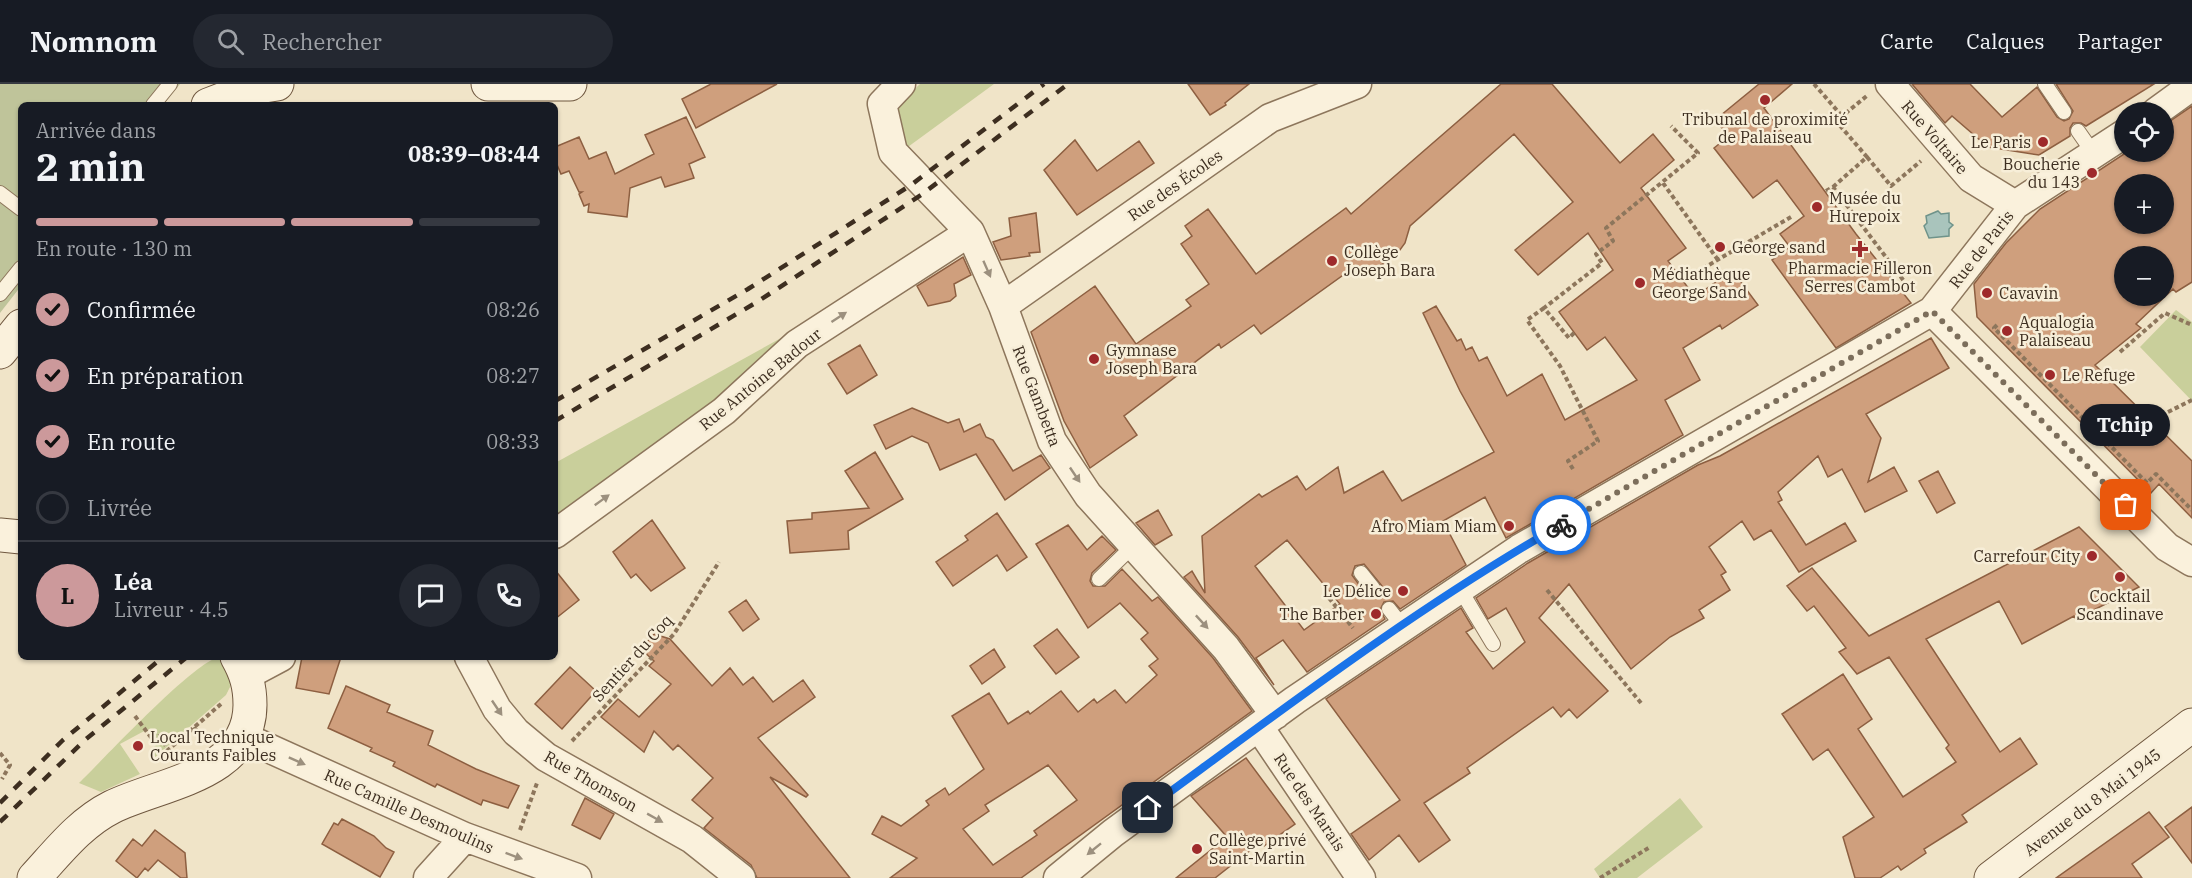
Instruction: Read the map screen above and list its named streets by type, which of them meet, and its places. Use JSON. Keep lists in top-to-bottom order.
{
  "streets": {
    "street": [
      "Rue Voltaire",
      "Rue des Écoles",
      "Rue de Paris",
      "Rue Antoine Badour",
      "Rue Gambetta",
      "Rue Thomson",
      "Rue des Marais",
      "Avenue du 8 Mai 1945",
      "Rue Camille Desmoulins"
    ],
    "path": ["Sentier du Coq"]
  },
  "crossings": [
    ["Rue Voltaire", "Rue de Paris"],
    ["Rue des Écoles", "Rue Gambetta"],
    ["Rue de Paris", "Rue Gambetta"],
    ["Rue de Paris", "Rue des Marais"],
    ["Rue Antoine Badour", "Rue Gambetta"],
    ["Rue Gambetta", "Rue des Marais"],
    ["Sentier du Coq", "Rue Thomson"]
  ],
  "one_way": [
    "Rue Antoine Badour",
    "Rue Gambetta",
    "Rue Thomson",
    "Rue Camille Desmoulins"
  ],
  "places": {
    "other": [
      "Tribunal de proximité de Palaiseau",
      "Le Paris",
      "Boucherie du 143",
      "Musée du Hurepoix",
      "George sand",
      "Collège Joseph Bara",
      "Médiathèque George Sand",
      "Cavavin",
      "Aqualogia Palaiseau",
      "Gymnase Joseph Bara",
      "Le Refuge",
      "Tchip",
      "Afro Miam Miam",
      "Carrefour City",
      "Cocktail Scandinave",
      "Le Délice",
      "The Barber",
      "Local Technique Courants Faibles",
      "Collège privé Saint-Martin"
    ],
    "health": ["Pharmacie Filleron Serres Cambot"]
  },
  "page": {
    "header": "Nomnom",
    "search": "Rechercher",
    "nav": ["Carte", "Calques", "Partager"],
    "map_buttons": ["+", "−"],
    "heading": ["2 min", "Arrivée dans", "08:39–08:44"],
    "panel": ["Léa", "Livreur · 4.5"],
    "bar": "En route · 130 m",
    "list": [
      ["Confirmée", "08:26"],
      ["En préparation", "08:27"],
      ["En route", "08:33"],
      "Livrée"
    ],
    "bubble": "Tchip",
    "round": "L"
  }
}
